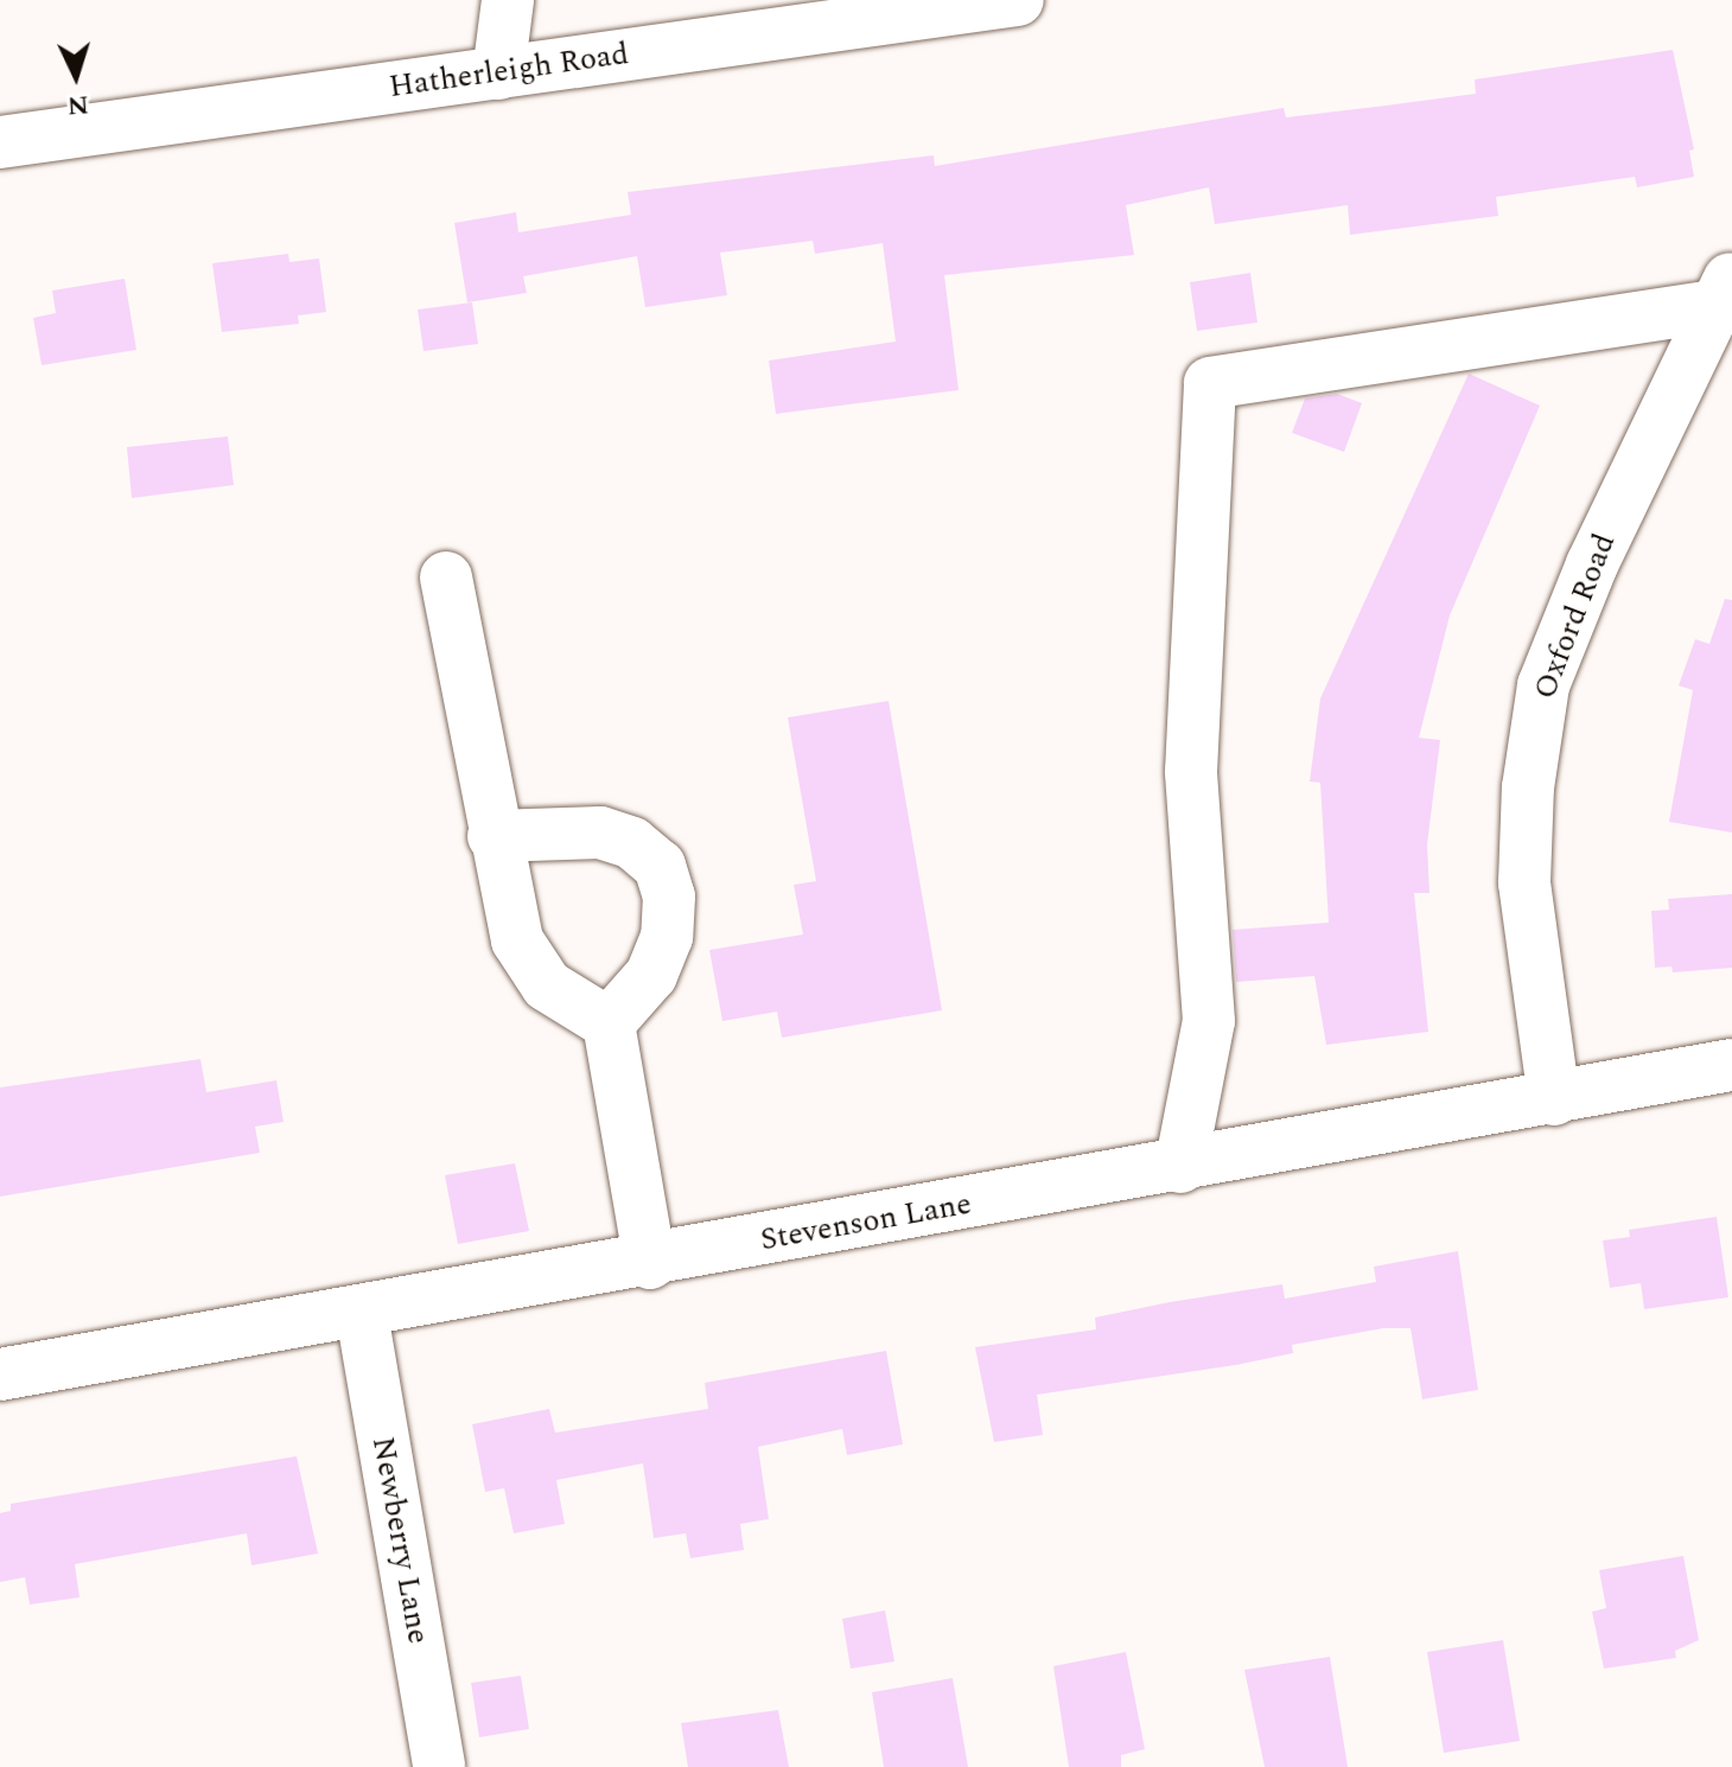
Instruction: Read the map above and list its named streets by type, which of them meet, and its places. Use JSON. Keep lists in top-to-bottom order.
{
  "streets": {
    "street": [
      "Hatherleigh Road",
      "Oxford Road",
      "Stevenson Lane",
      "Newberry Lane"
    ]
  },
  "crossings": [
    ["Oxford Road", "Stevenson Lane"],
    ["Stevenson Lane", "Newberry Lane"]
  ],
  "north": "bottom"
}
